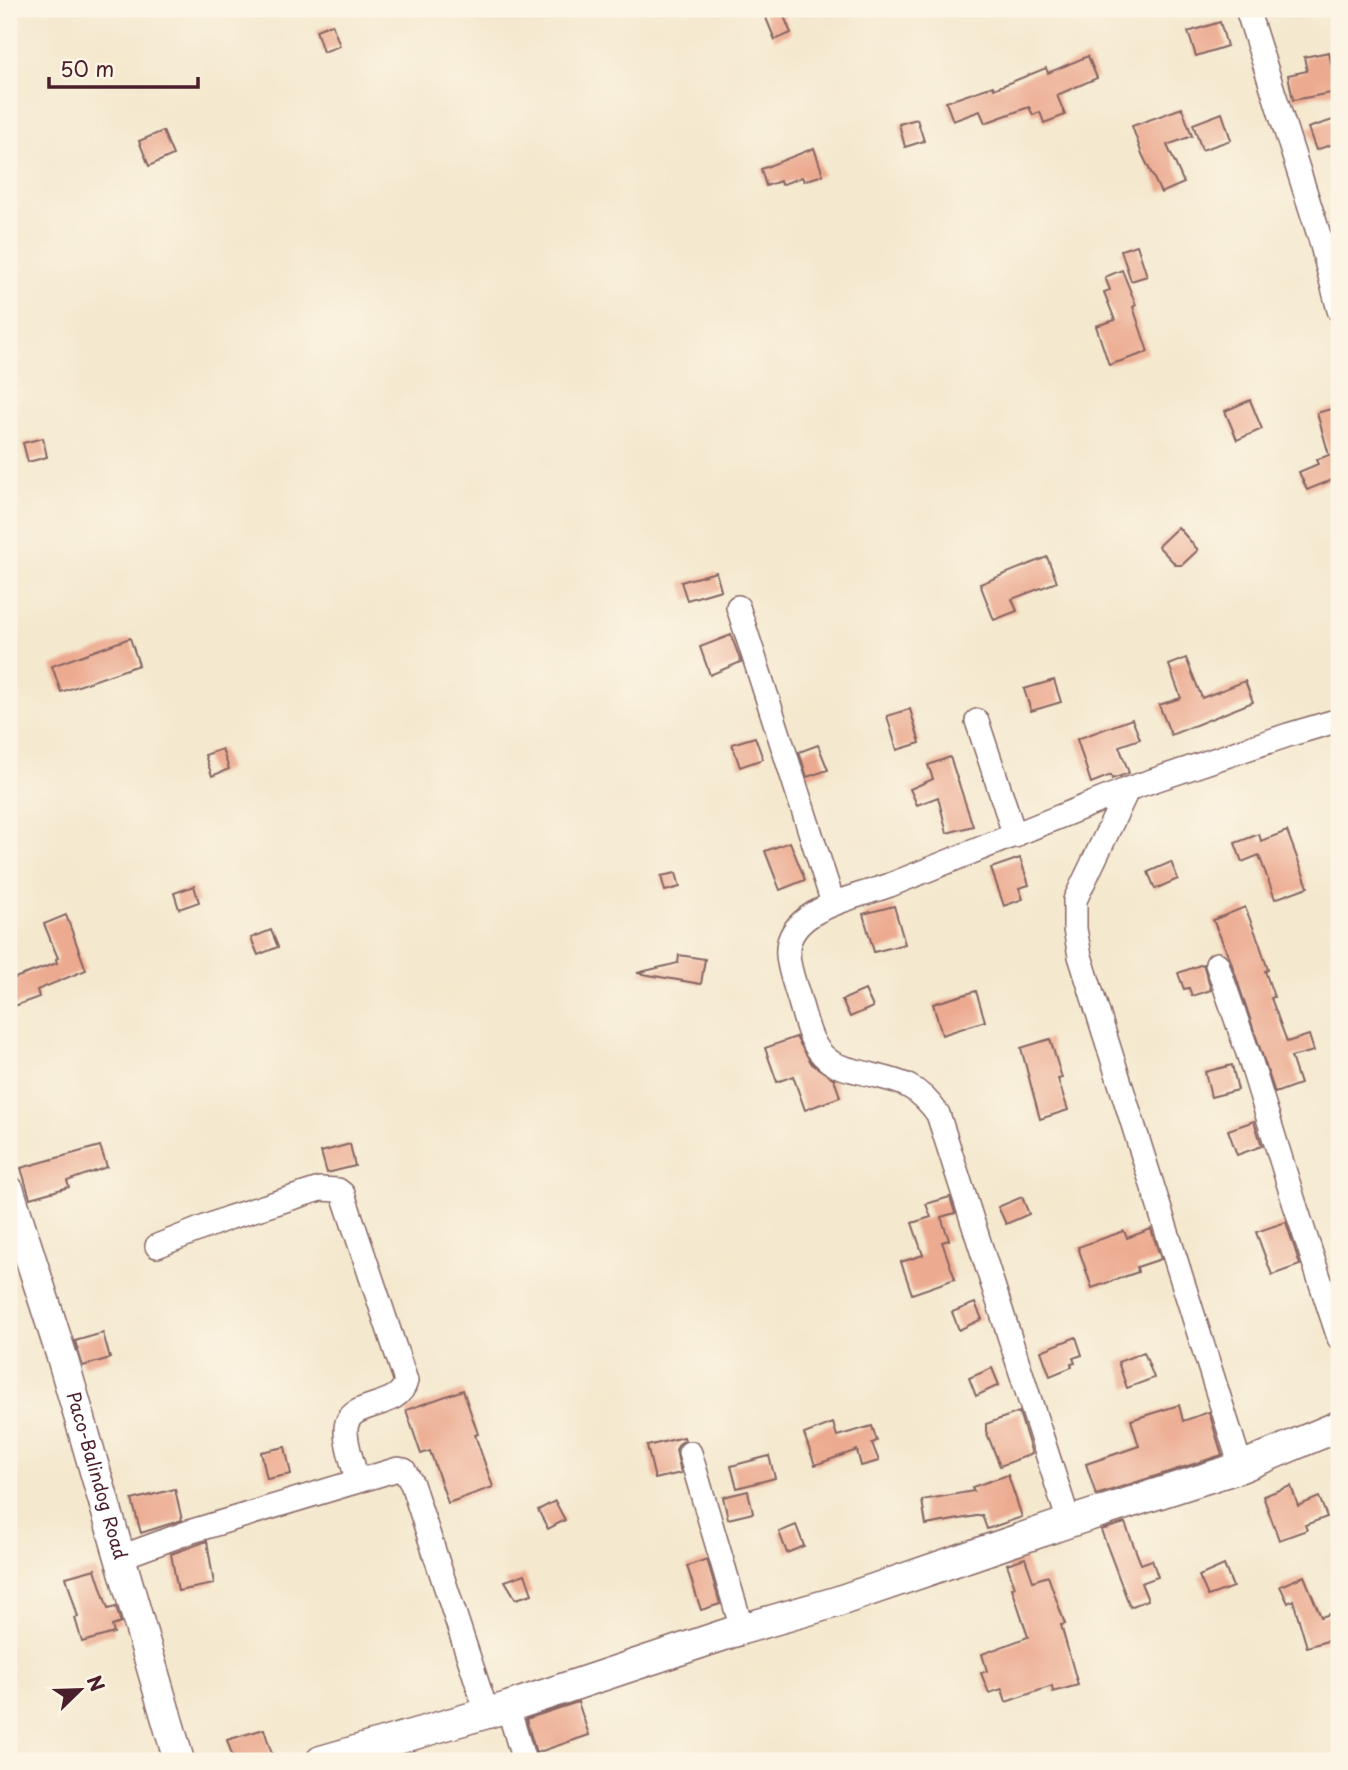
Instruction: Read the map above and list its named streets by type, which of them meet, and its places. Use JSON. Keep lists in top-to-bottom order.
{
  "streets": {
    "street": ["Paco-Balindog Road"]
  },
  "scale_bar": "50 m",
  "north": "top right"
}
